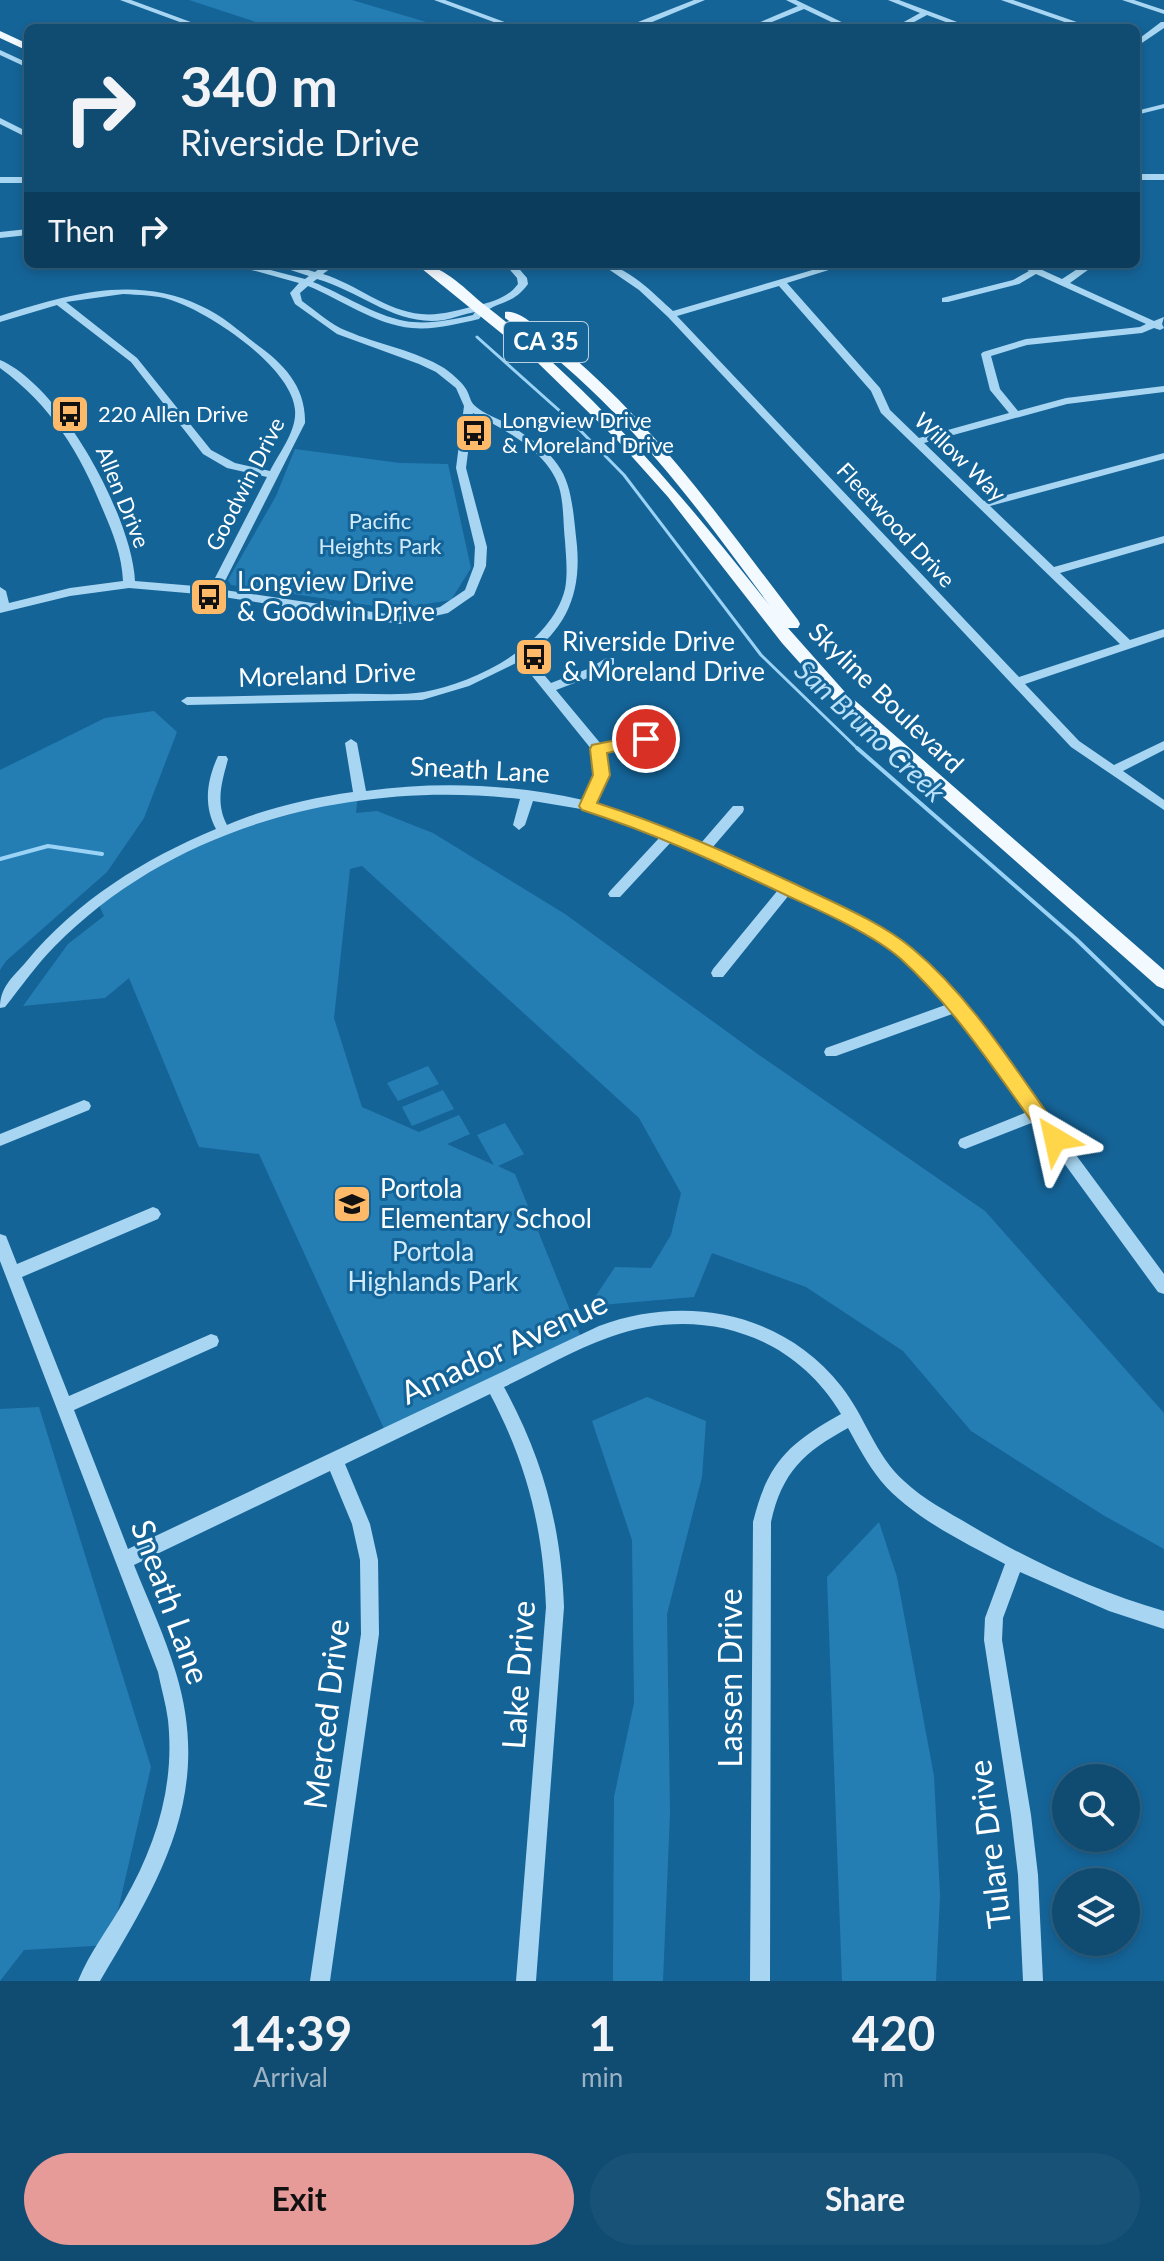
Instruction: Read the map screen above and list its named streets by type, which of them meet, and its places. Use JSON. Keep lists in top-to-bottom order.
{
  "streets": {
    "main road": ["CA 35", "Skyline Boulevard"],
    "street": [
      "Willow Way",
      "Goodwin Drive",
      "Allen Drive",
      "Fleetwood Drive",
      "Moreland Drive",
      "Sneath Lane",
      "Amador Avenue",
      "Lake Drive",
      "Lassen Drive",
      "Merced Drive",
      "Tulare Drive"
    ]
  },
  "crossings": [
    ["Sneath Lane", "Amador Avenue"],
    ["Amador Avenue", "Lake Drive"],
    ["Amador Avenue", "Lassen Drive"],
    ["Amador Avenue", "Merced Drive"],
    ["Amador Avenue", "Tulare Drive"]
  ],
  "water": ["San Bruno Creek"],
  "parks": ["Pacific Heights Park", "Portola Highlands Park"],
  "places": {
    "bus stop": [
      "220 Allen Drive",
      "Longview Drive & Moreland Drive",
      "Longview Drive & Goodwin Drive",
      "Riverside Drive & Moreland Drive"
    ],
    "school or university": ["Portola Elementary School"]
  },
  "page": {
    "turn": ["340 m", "Riverside Drive"],
    "then": "Then",
    "eta": [
      "14:39",
      "Arrival",
      "1",
      "min",
      "420",
      "m"
    ],
    "buttons": ["Exit", "Share"]
  }
}
